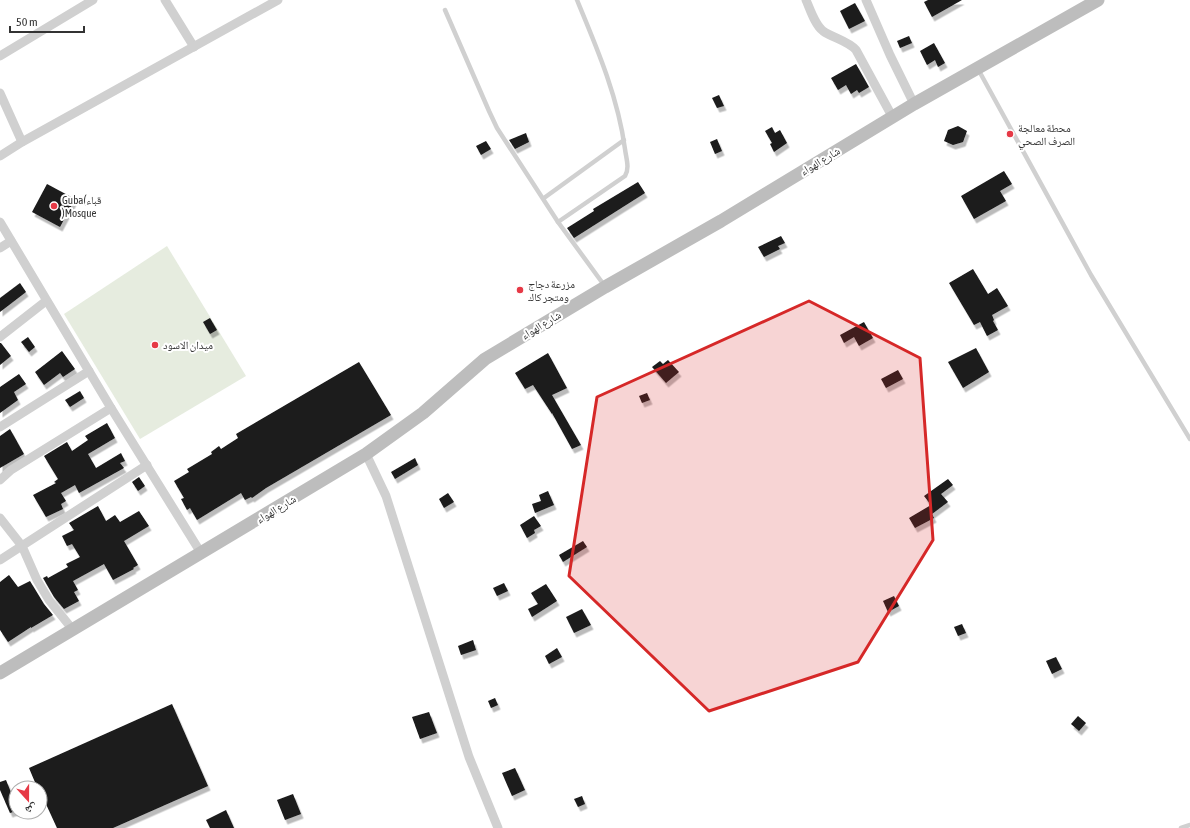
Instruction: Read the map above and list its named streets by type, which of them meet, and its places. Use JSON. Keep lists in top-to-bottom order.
{
  "streets": {
    "street": ["شارع الهواء"]
  },
  "places": [
    "محطة معالجة الصرف الصحي",
    "Guba(قباء )Mosque",
    "مزرعة دجاج ومتجر كاك",
    "ميدان الاسود"
  ],
  "scale_bar": "50 m",
  "north": "bottom"
}
